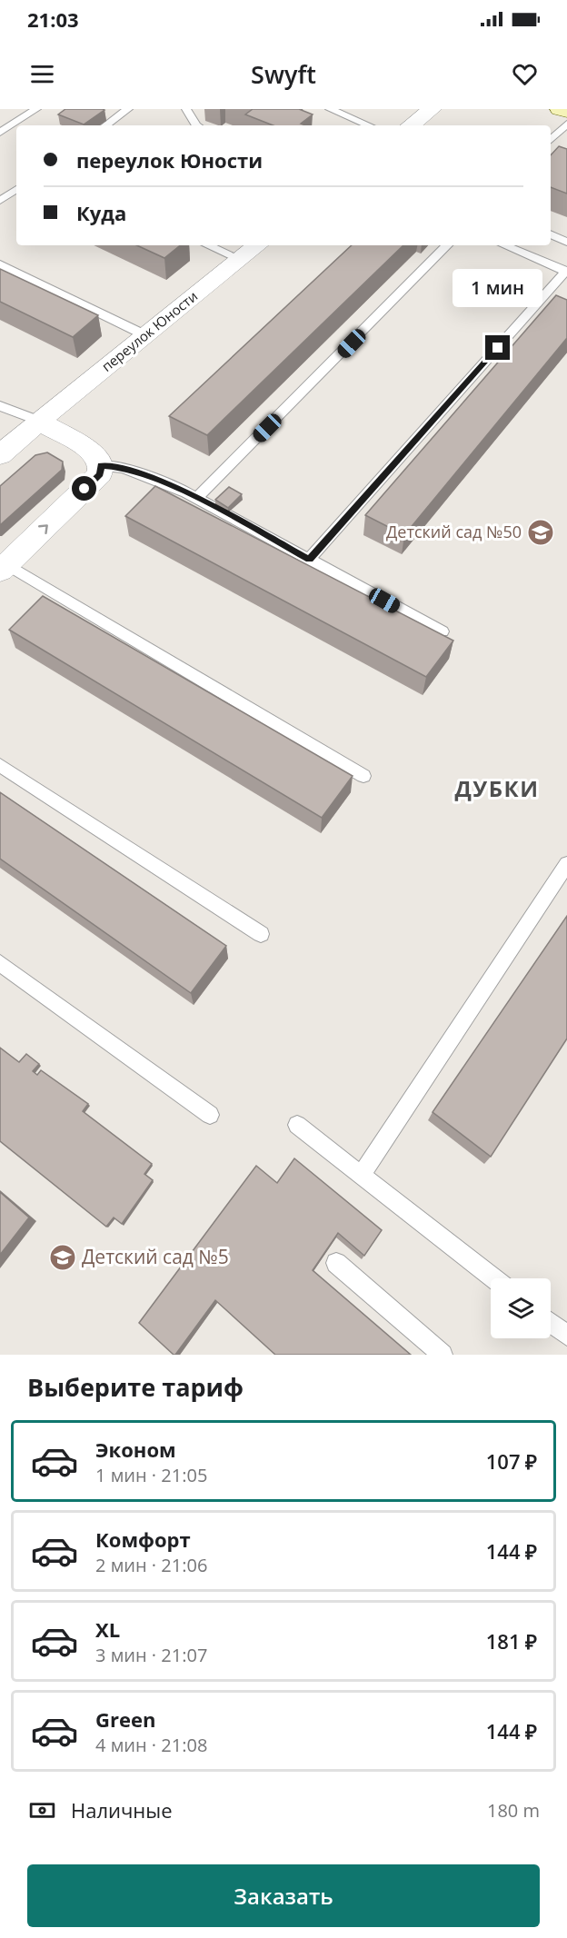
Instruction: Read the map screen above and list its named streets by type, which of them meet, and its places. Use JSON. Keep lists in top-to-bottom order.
{
  "streets": {
    "street": ["переулок Юности"]
  },
  "districts": ["ДУБКИ"],
  "places": {
    "school or university": ["Детский сад №50", "Детский сад №5"]
  },
  "page": {
    "status": "21:03",
    "header": "Swyft",
    "banner": ["переулок Юности", "Куда"],
    "bubble": "1 мин",
    "heading": "Выберите тариф",
    "list": [
      {
        "name": "Эконом",
        "note": "1 мин · 21:05",
        "value": "107 ₽"
      },
      {
        "name": "Комфорт",
        "note": "2 мин · 21:06",
        "value": "144 ₽"
      },
      {
        "name": "XL",
        "note": "3 мин · 21:07",
        "value": "181 ₽"
      },
      {
        "name": "Green",
        "note": "4 мин · 21:08",
        "value": "144 ₽"
      }
    ],
    "pay": ["Наличные", "180 m"],
    "buttons": "Заказать"
  }
}
